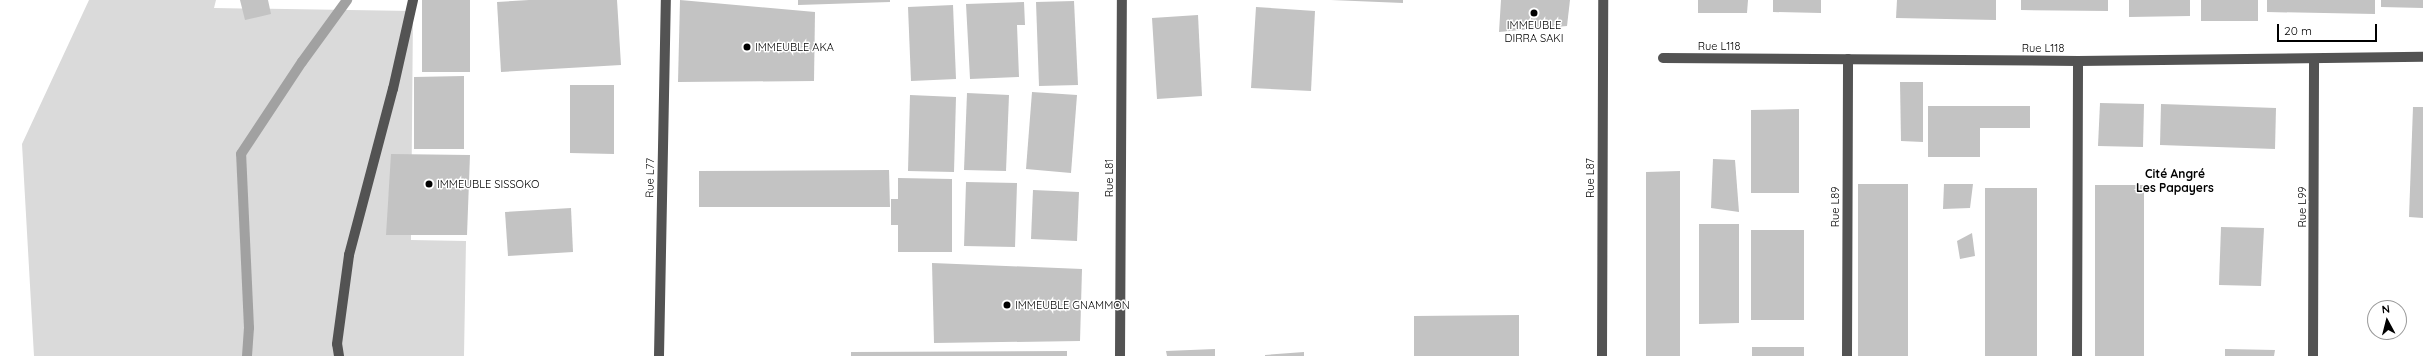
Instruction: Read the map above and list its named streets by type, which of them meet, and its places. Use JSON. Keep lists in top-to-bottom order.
{
  "streets": {
    "street": [
      "Rue L118",
      "Rue L77",
      "Rue L81",
      "Rue L87",
      "Rue L89",
      "Rue L99"
    ]
  },
  "crossings": [
    ["Rue L118", "Rue L89"],
    ["Rue L118", "Rue L99"]
  ],
  "districts": ["Cité Angré Les Papayers"],
  "places": [
    "IMMEUBLE DIRRA SAKI",
    "IMMEUBLE AKA",
    "IMMEUBLE SISSOKO",
    "IMMEUBLE GNAMMON"
  ],
  "scale_bar": "20 m",
  "north": "top"
}
